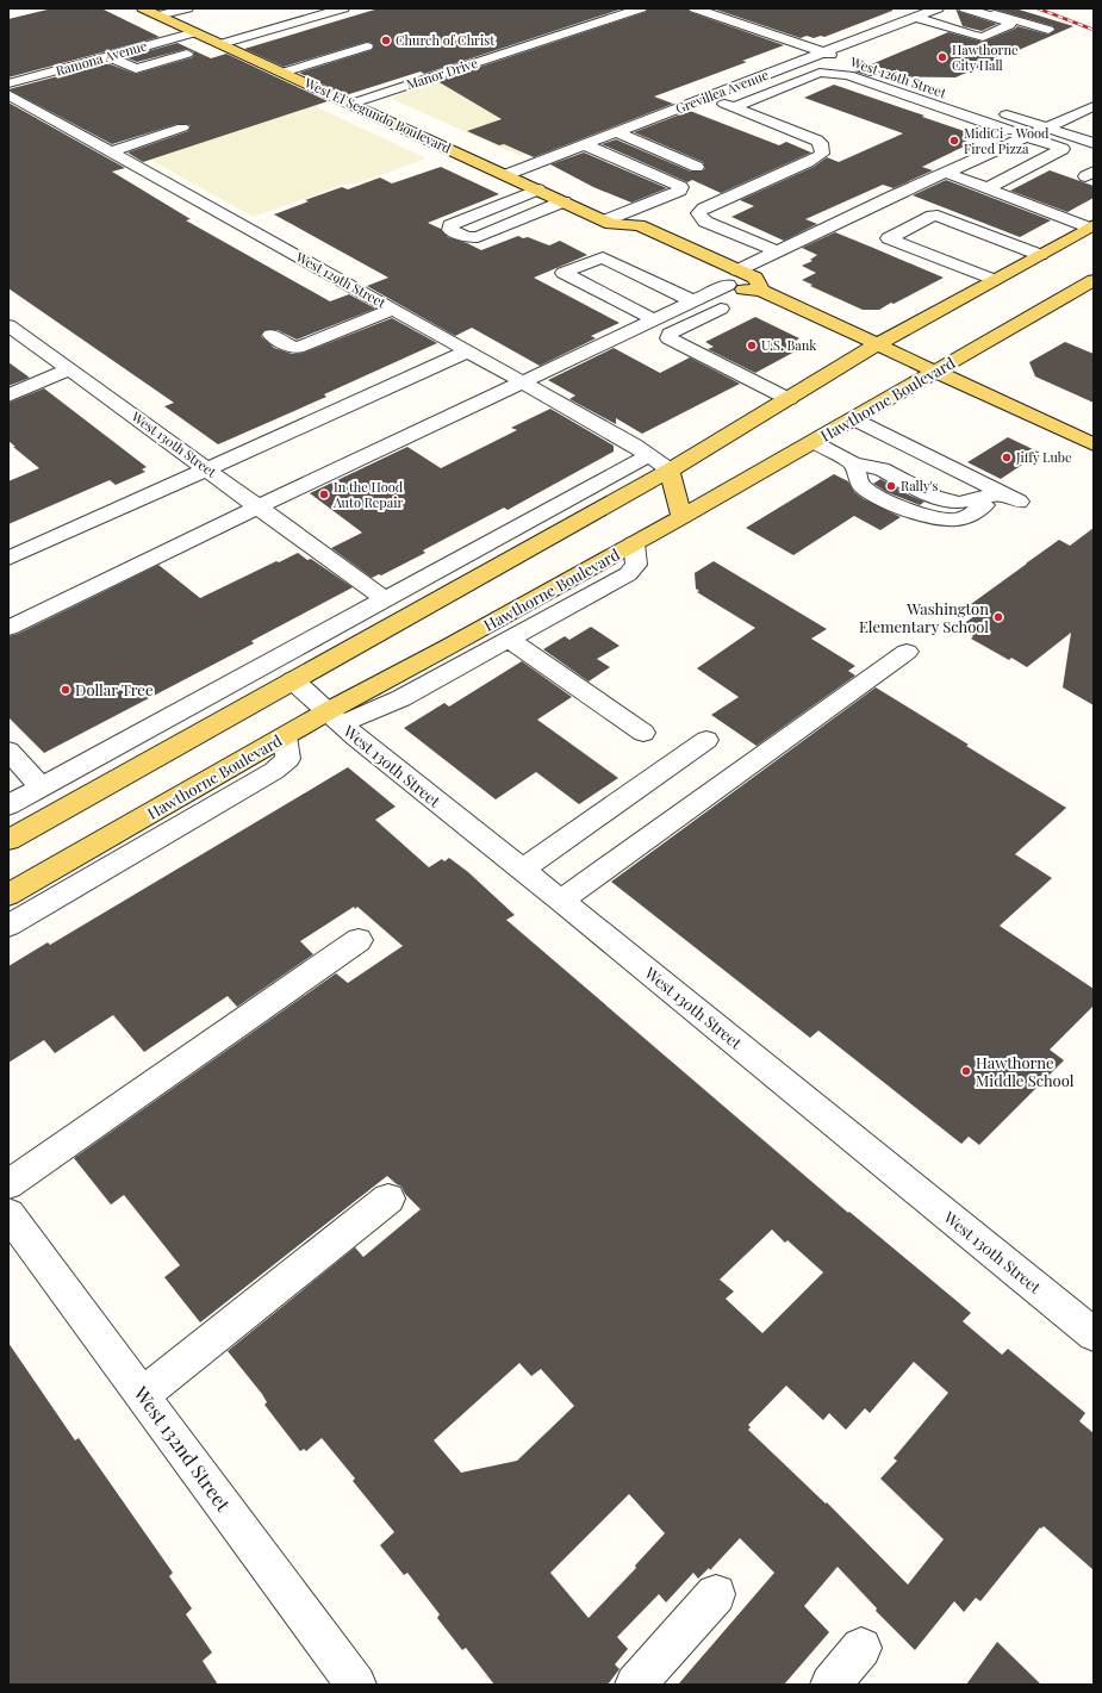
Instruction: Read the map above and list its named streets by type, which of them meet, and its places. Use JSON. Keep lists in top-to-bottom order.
{
  "streets": {
    "main road": ["West El Segundo Boulevard", "Hawthorne Boulevard"],
    "street": [
      "Ramona Avenue",
      "Manor Drive",
      "West 126th Street",
      "Grevillea Avenue",
      "West 129th Street",
      "West 130th Street",
      "West 132nd Street"
    ]
  },
  "crossings": [
    ["Ramona Avenue", "West El Segundo Boulevard"],
    ["Manor Drive", "West El Segundo Boulevard"],
    ["West 126th Street", "Grevillea Avenue"],
    ["Grevillea Avenue", "West El Segundo Boulevard"],
    ["West El Segundo Boulevard", "Hawthorne Boulevard"],
    ["Hawthorne Boulevard", "West 130th Street"]
  ],
  "places": [
    "Church of Christ",
    "Hawthorne City Hall",
    "MidiCi - Wood Fired Pizza",
    "U.S. Bank",
    "Jiffy Lube",
    "Rally's",
    "In the Hood Auto Repair",
    "Washington Elementary School",
    "Dollar Tree",
    "Hawthorne Middle School"
  ]
}
